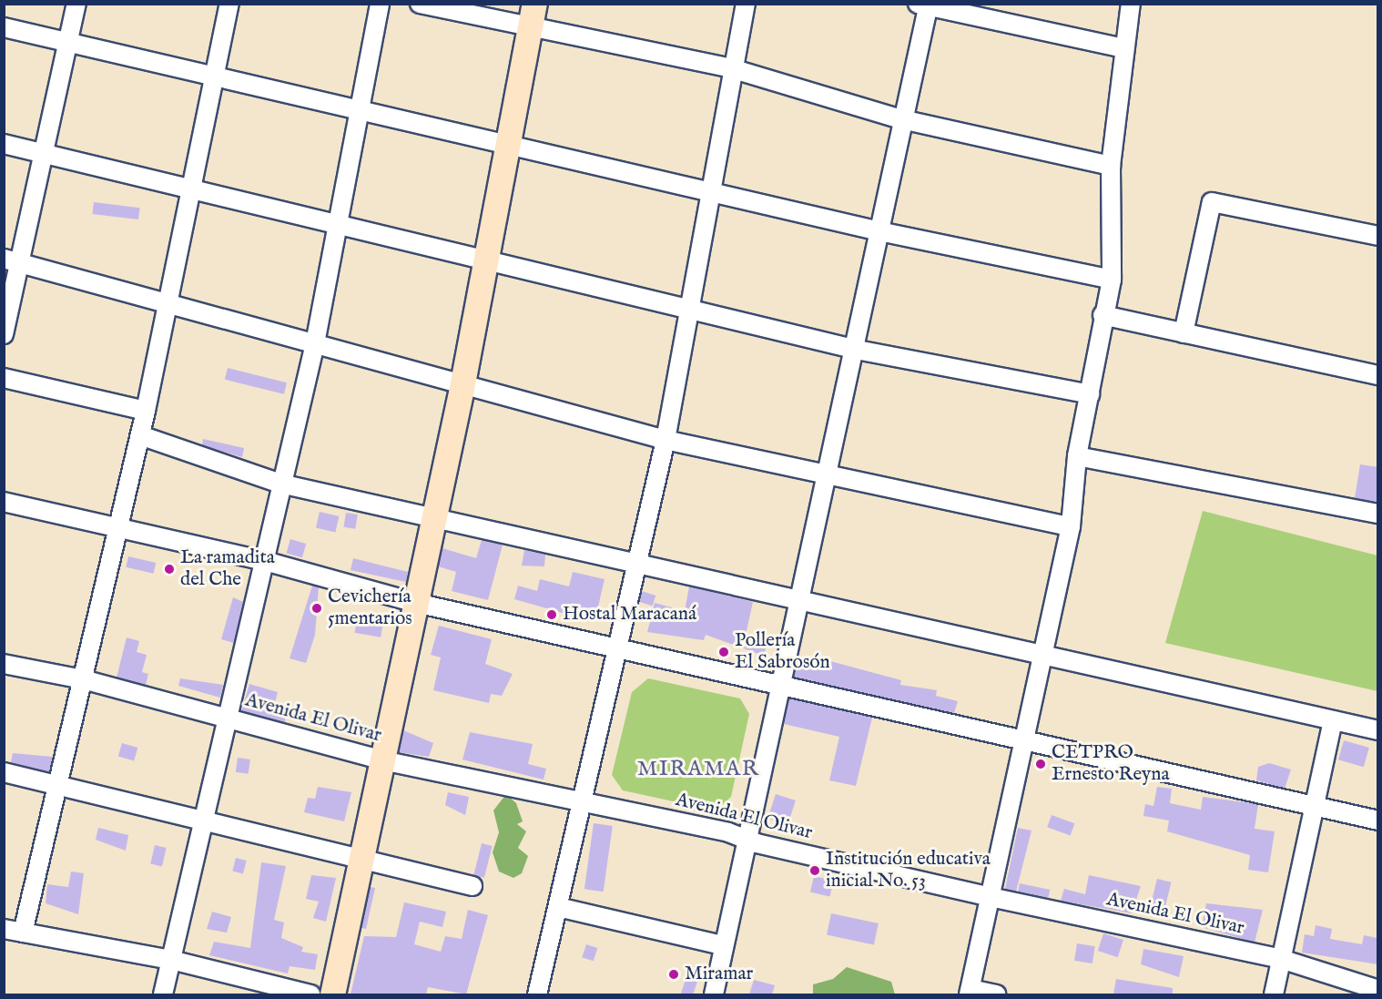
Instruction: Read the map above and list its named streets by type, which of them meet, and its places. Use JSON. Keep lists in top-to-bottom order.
{
  "streets": {
    "street": ["Avenida El Olivar"]
  },
  "districts": ["MIRAMAR"],
  "places": [
    "La ramadita del Che",
    "Cevichería 5mentarios",
    "Hostal Maracaná",
    "Pollería El Sabrosón",
    "CETPRO Ernesto Reyna",
    "Institución educativa inicial No. 53",
    "Miramar"
  ]
}
